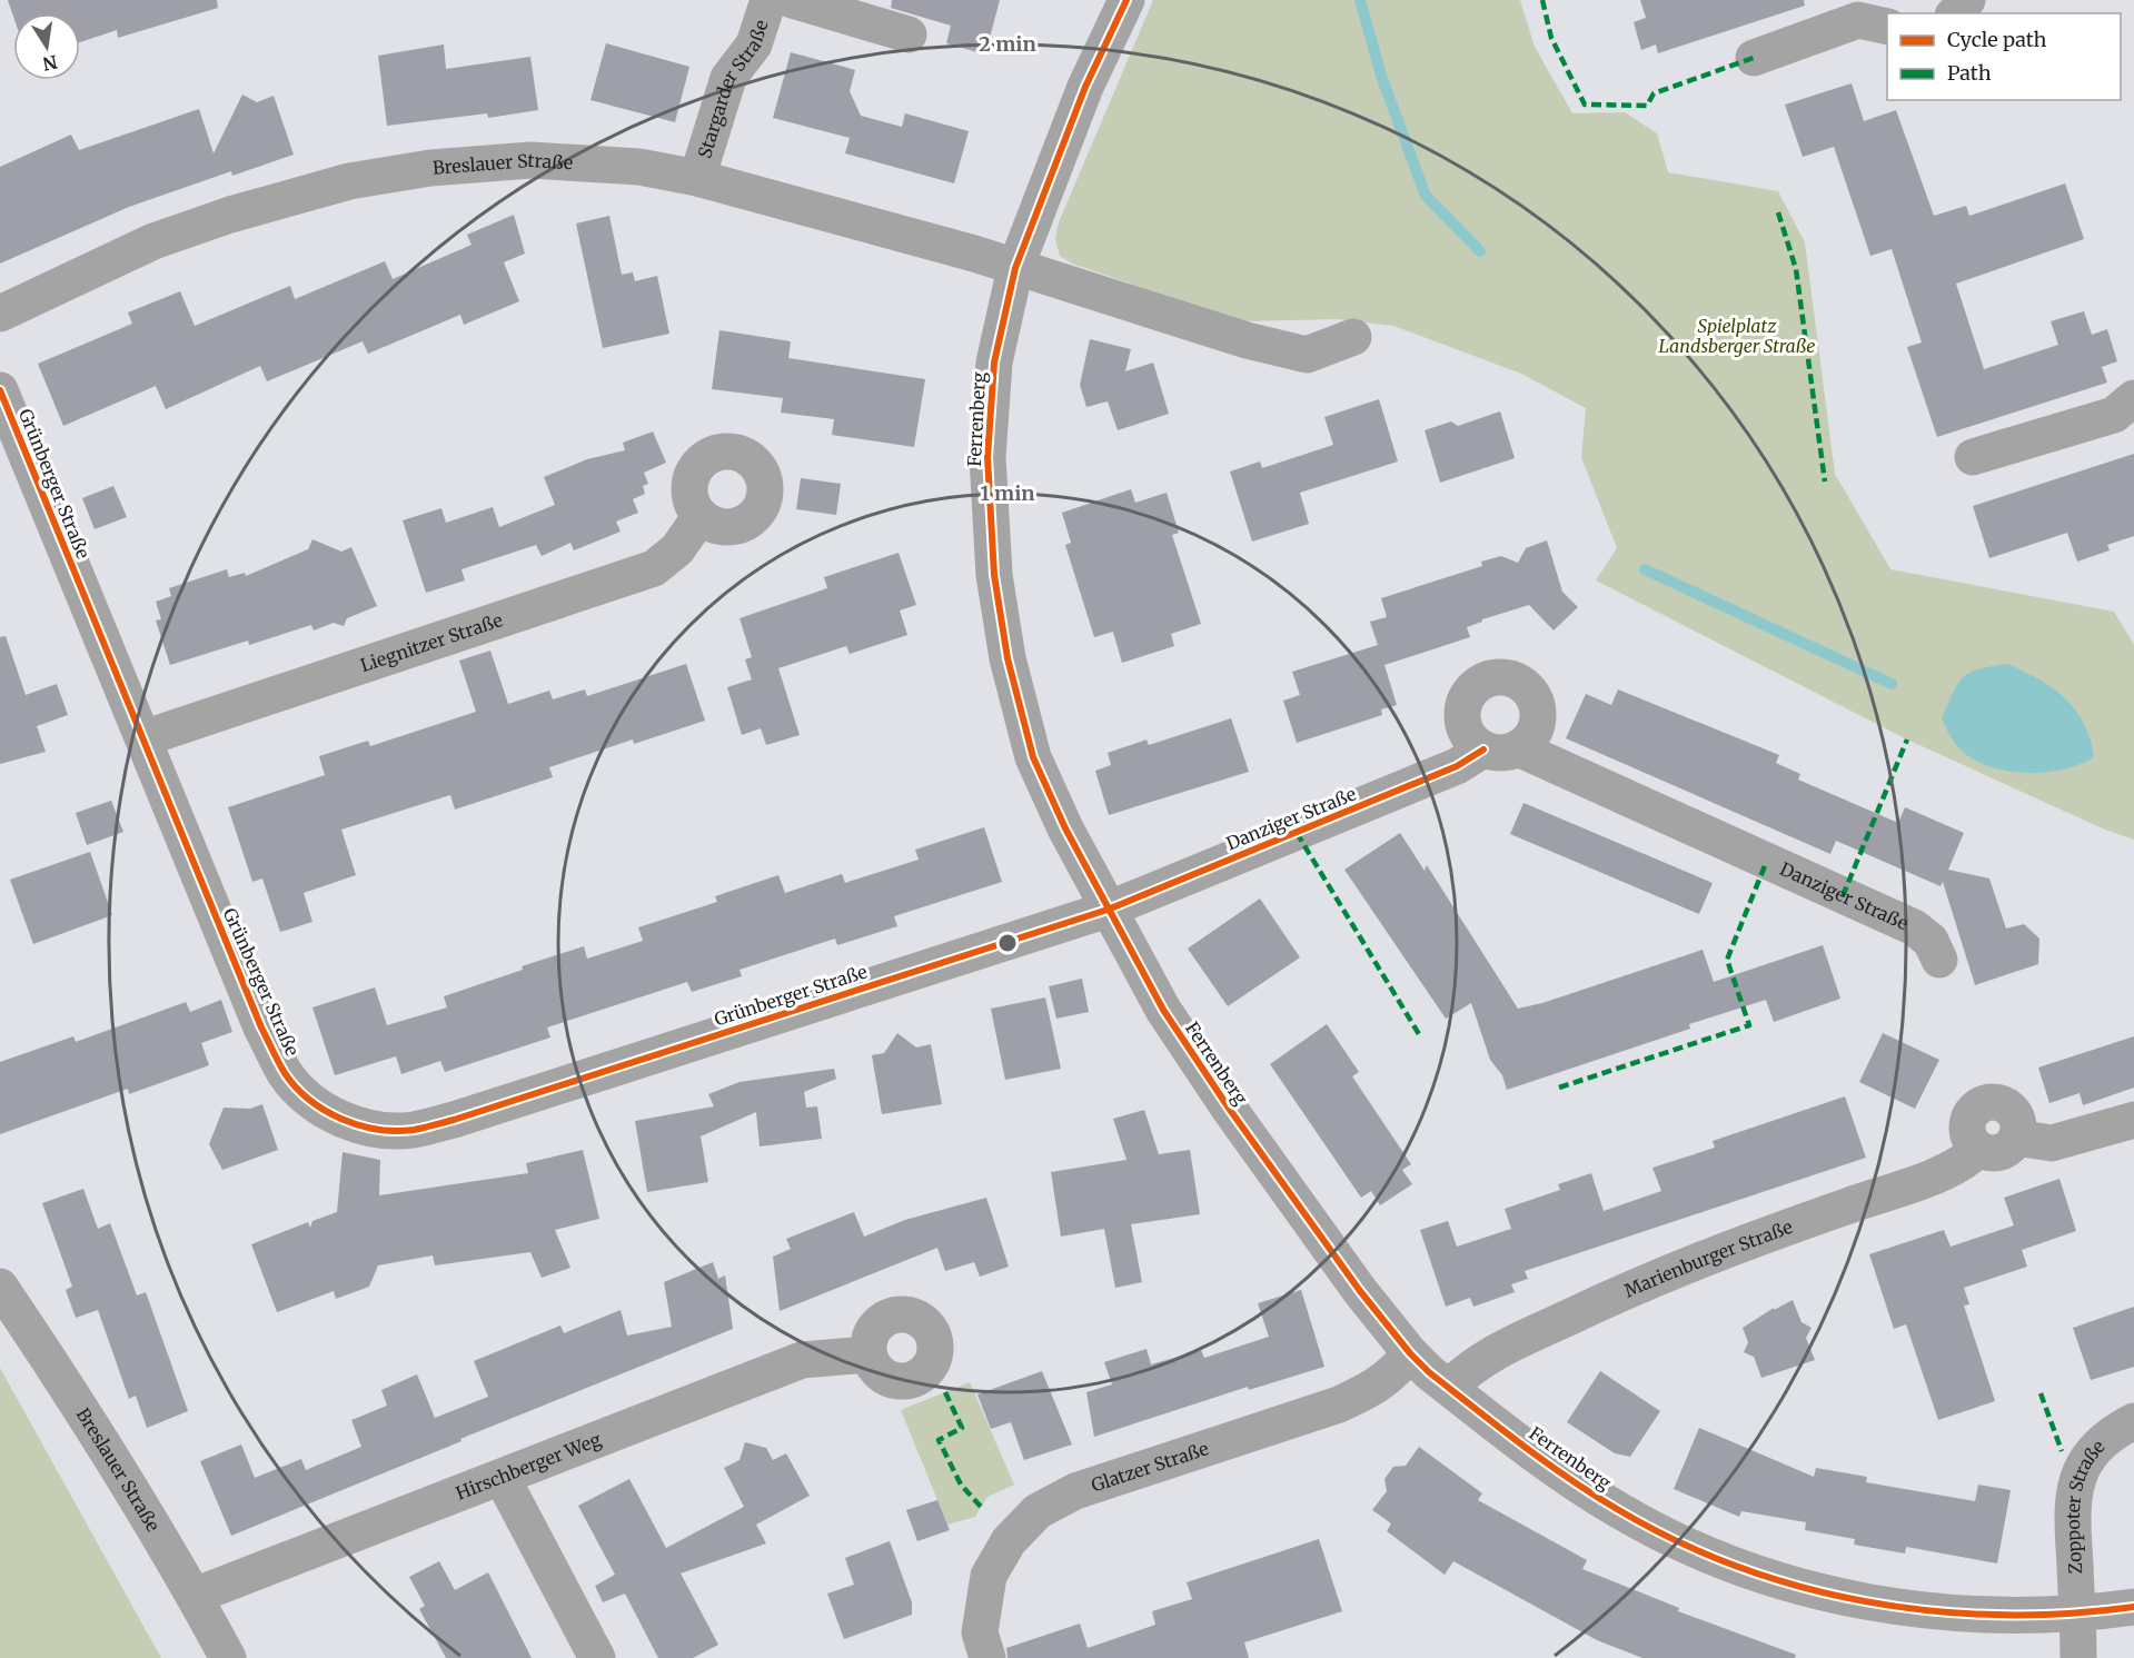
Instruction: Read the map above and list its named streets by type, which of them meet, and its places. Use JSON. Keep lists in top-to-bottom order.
{
  "streets": {
    "street": [
      "Stargarder Straße",
      "Breslauer Straße",
      "Ferrenberg",
      "Grünberger Straße",
      "Liegnitzer Straße",
      "Danziger Straße",
      "Marienburger Straße",
      "Glatzer Straße",
      "Hirschberger Weg",
      "Zoppoter Straße"
    ]
  },
  "crossings": [
    ["Stargarder Straße", "Breslauer Straße"],
    ["Breslauer Straße", "Ferrenberg"],
    ["Breslauer Straße", "Hirschberger Weg"],
    ["Ferrenberg", "Grünberger Straße"],
    ["Ferrenberg", "Danziger Straße"],
    ["Ferrenberg", "Marienburger Straße"],
    ["Ferrenberg", "Glatzer Straße"],
    ["Ferrenberg", "Zoppoter Straße"],
    ["Grünberger Straße", "Liegnitzer Straße"],
    ["Grünberger Straße", "Danziger Straße"]
  ],
  "parks": ["Spielplatz Landsberger Straße"],
  "legend": ["Cycle path", "Path"],
  "north": "bottom",
  "rings": ["2 min", "1 min"]
}
